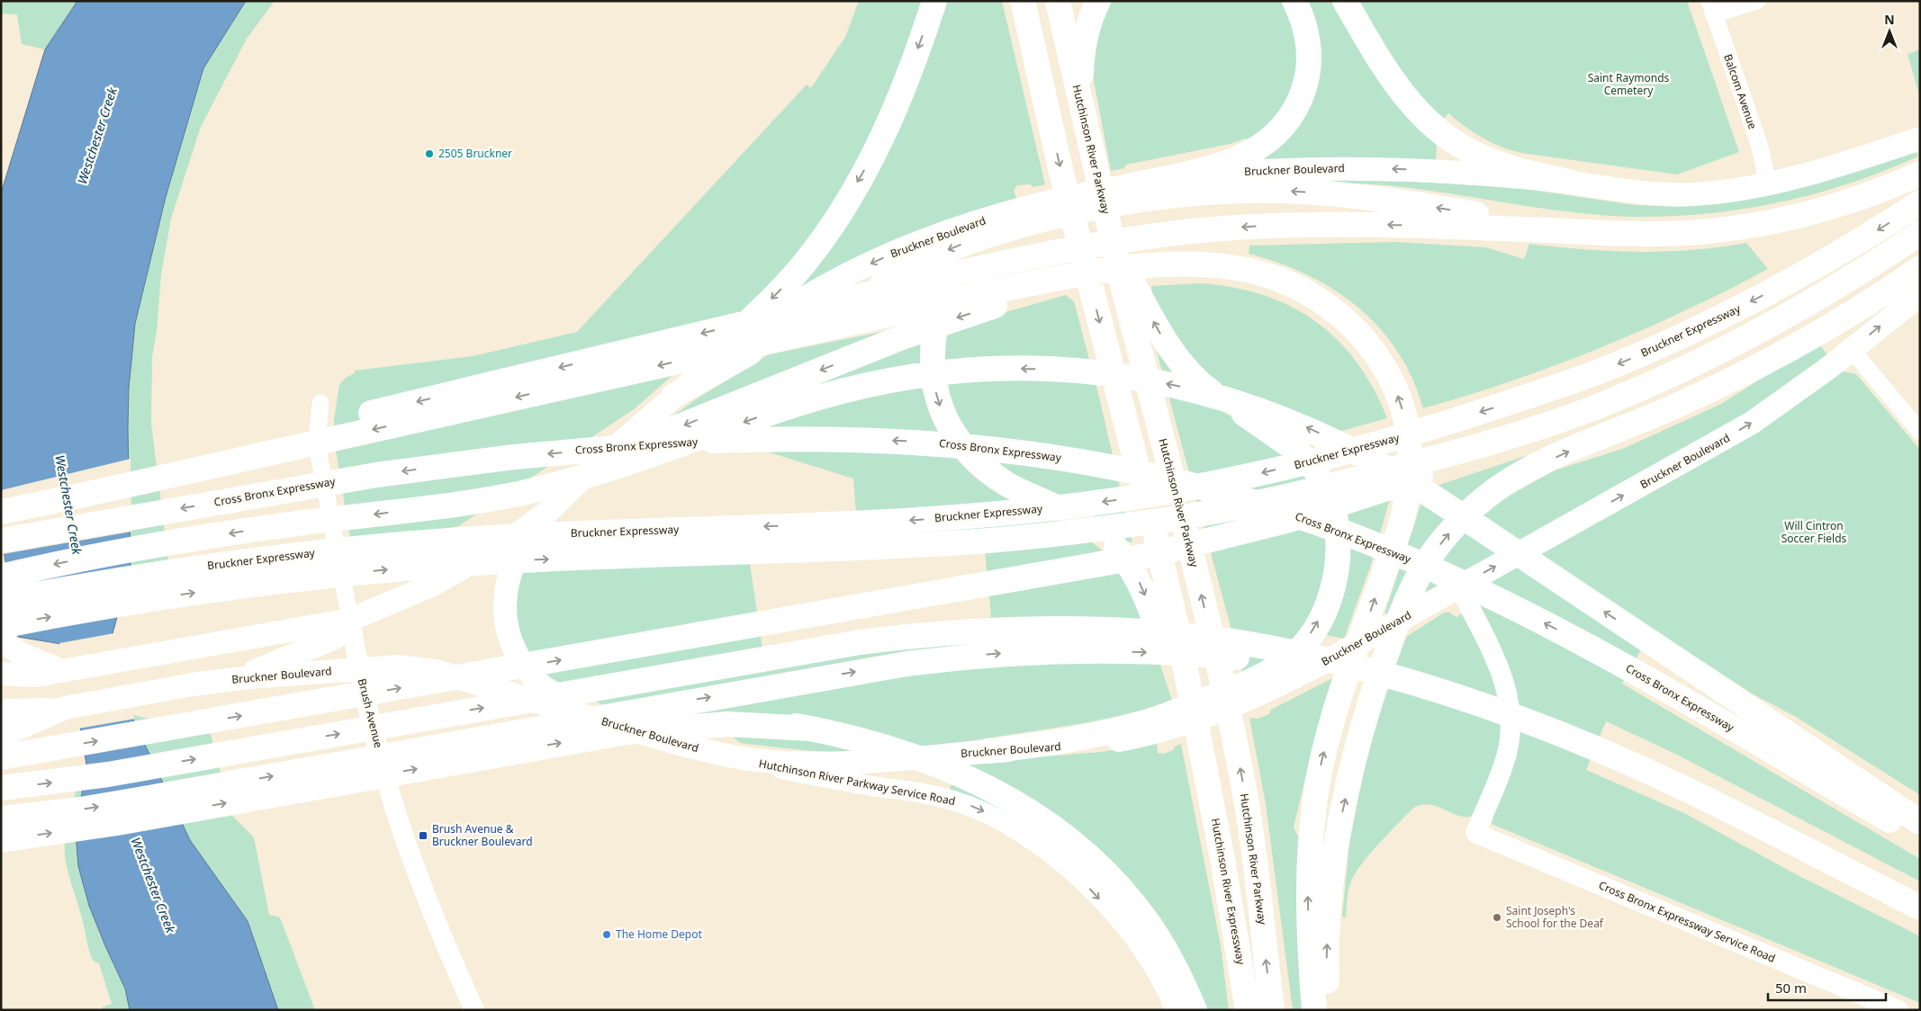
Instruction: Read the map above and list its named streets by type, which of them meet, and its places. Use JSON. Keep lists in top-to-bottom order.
{
  "streets": {
    "highway": [
      "Hutchinson River Parkway",
      "Bruckner Expressway",
      "Cross Bronx Expressway",
      "Hutchinson River Expressway"
    ],
    "main road": ["Bruckner Boulevard"],
    "street": [
      "Balcom Avenue",
      "Brush Avenue",
      "Hutchinson River Parkway Service Road",
      "Cross Bronx Expressway Service Road"
    ]
  },
  "crossings": [
    ["Balcom Avenue", "Bruckner Boulevard"],
    ["Bruckner Boulevard", "Brush Avenue"],
    ["Bruckner Boulevard", "Hutchinson River Parkway Service Road"],
    ["Bruckner Boulevard", "Cross Bronx Expressway Service Road"]
  ],
  "one_way": ["Hutchinson River Parkway Service Road"],
  "water": ["Westchester Creek"],
  "parks": ["Saint Raymonds Cemetery", "Will Cintron Soccer Fields"],
  "places": {
    "other": ["2505 Bruckner", "Saint Joseph's School for the Deaf", "The Home Depot"],
    "transit": ["Brush Avenue & Bruckner Boulevard"]
  },
  "scale_bar": "50 m",
  "north": "top"
}
